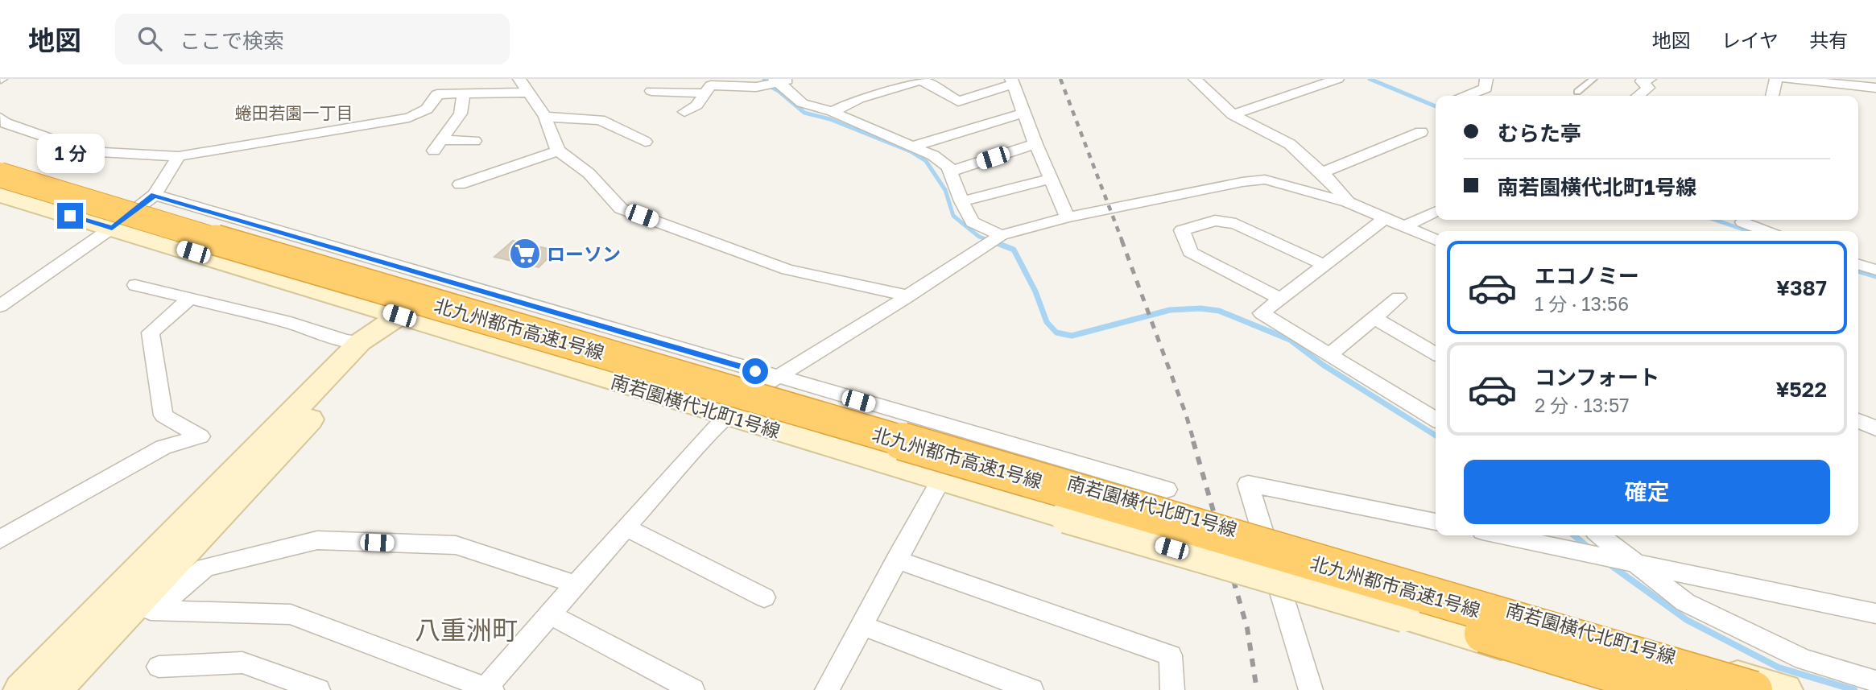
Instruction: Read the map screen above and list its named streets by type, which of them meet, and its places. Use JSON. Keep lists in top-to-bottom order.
{
  "streets": {
    "highway": ["北九州都市高速1号線"],
    "street": ["南若園横代北町1号線"]
  },
  "crossings": [
    ["北九州都市高速1号線", "南若園横代北町1号線"]
  ],
  "districts": ["蜷田若園一丁目", "八重洲町"],
  "places": {
    "supermarket": ["ローソン"]
  },
  "page": {
    "header": "地図",
    "search": "ここで検索",
    "nav": ["地図", "レイヤ", "共有"],
    "banner": ["むらた亭", "南若園横代北町1号線"],
    "bubble": "1 分",
    "list": [
      {
        "name": "エコノミー",
        "note": "1 分 · 13:56",
        "value": "¥387"
      },
      {
        "name": "コンフォート",
        "note": "2 分 · 13:57",
        "value": "¥522"
      }
    ],
    "buttons": "確定"
  }
}
